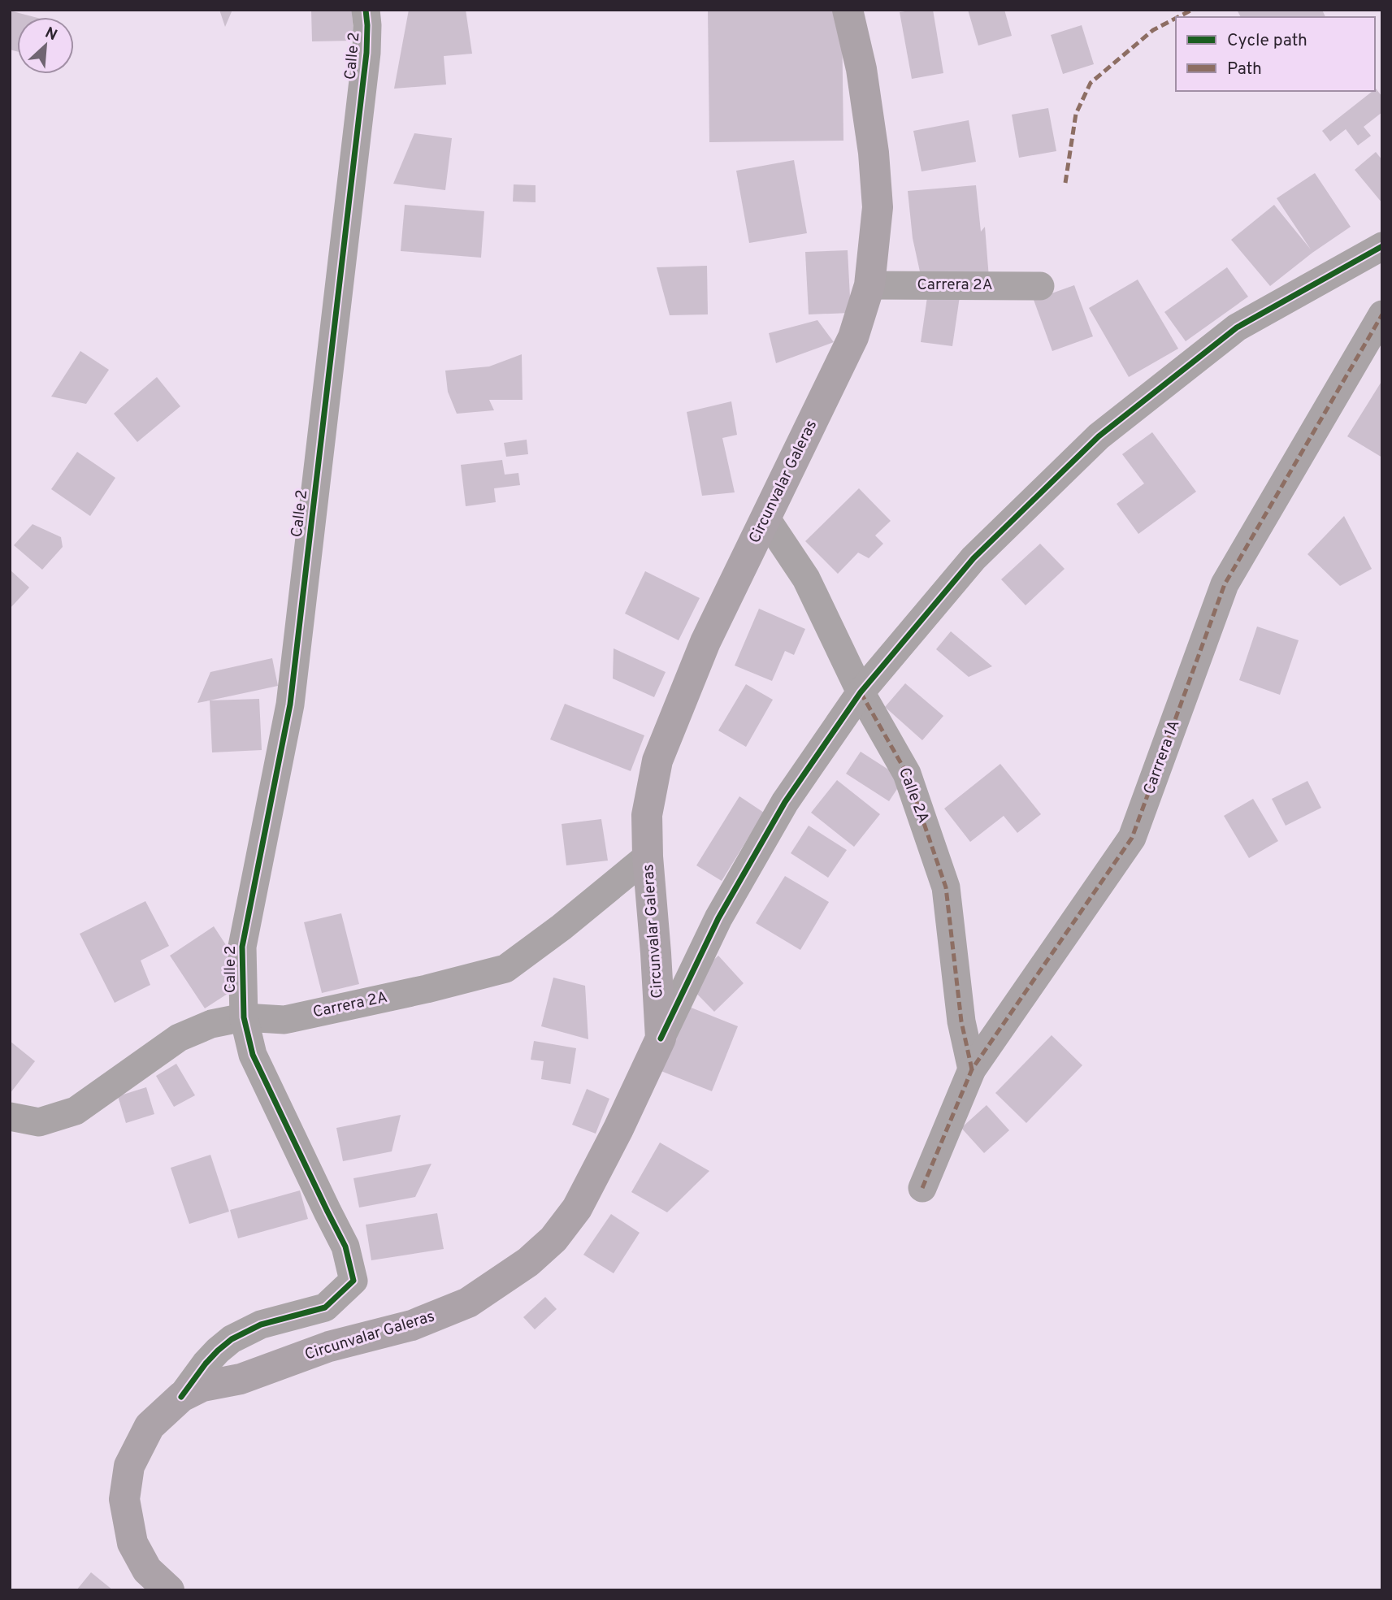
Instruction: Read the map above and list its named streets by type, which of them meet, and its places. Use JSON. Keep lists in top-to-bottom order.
{
  "streets": {
    "main road": ["Circunvalar Galeras"],
    "street": [
      "Calle 2",
      "Carrera 2A",
      "Carrrera 1A",
      "Calle 2A"
    ]
  },
  "crossings": [
    ["Calle 2", "Carrera 2A"],
    ["Calle 2", "Circunvalar Galeras"],
    ["Carrera 2A", "Circunvalar Galeras"],
    ["Circunvalar Galeras", "Calle 2A"],
    ["Carrrera 1A", "Calle 2A"]
  ],
  "legend": ["Cycle path", "Path"],
  "north": "top right"
}
